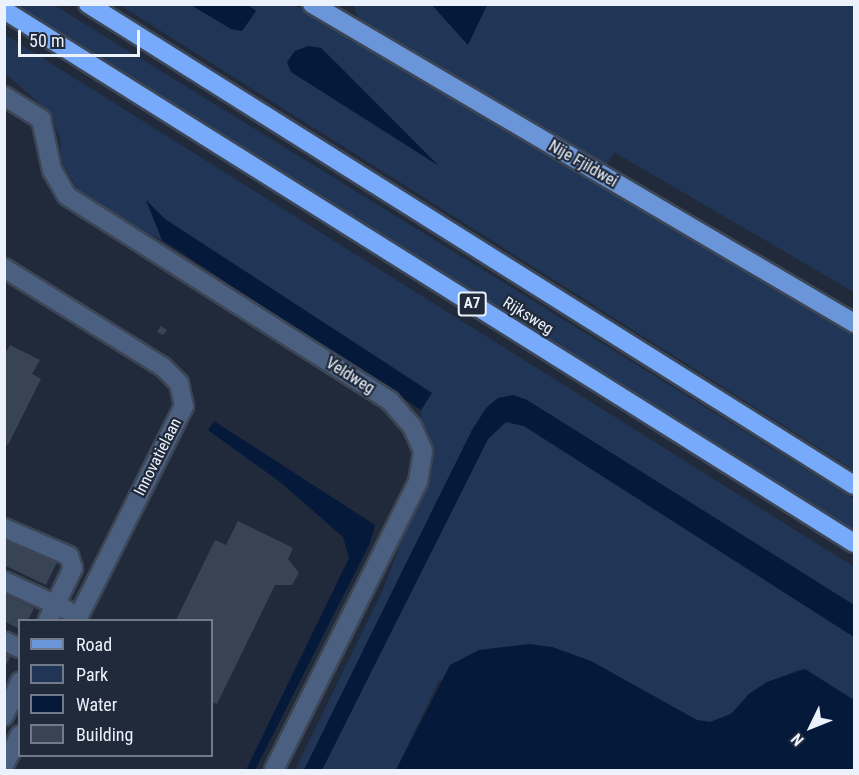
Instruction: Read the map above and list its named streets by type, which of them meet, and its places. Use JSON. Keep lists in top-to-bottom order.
{
  "streets": {
    "highway": ["A7", "Rijksweg"],
    "main road": ["Nije Fjildwei"],
    "street": ["Veldweg", "Innovatielaan"]
  },
  "legend": [
    "Road",
    "Park",
    "Water",
    "Building"
  ],
  "scale_bar": "50 m",
  "north": "bottom left"
}
